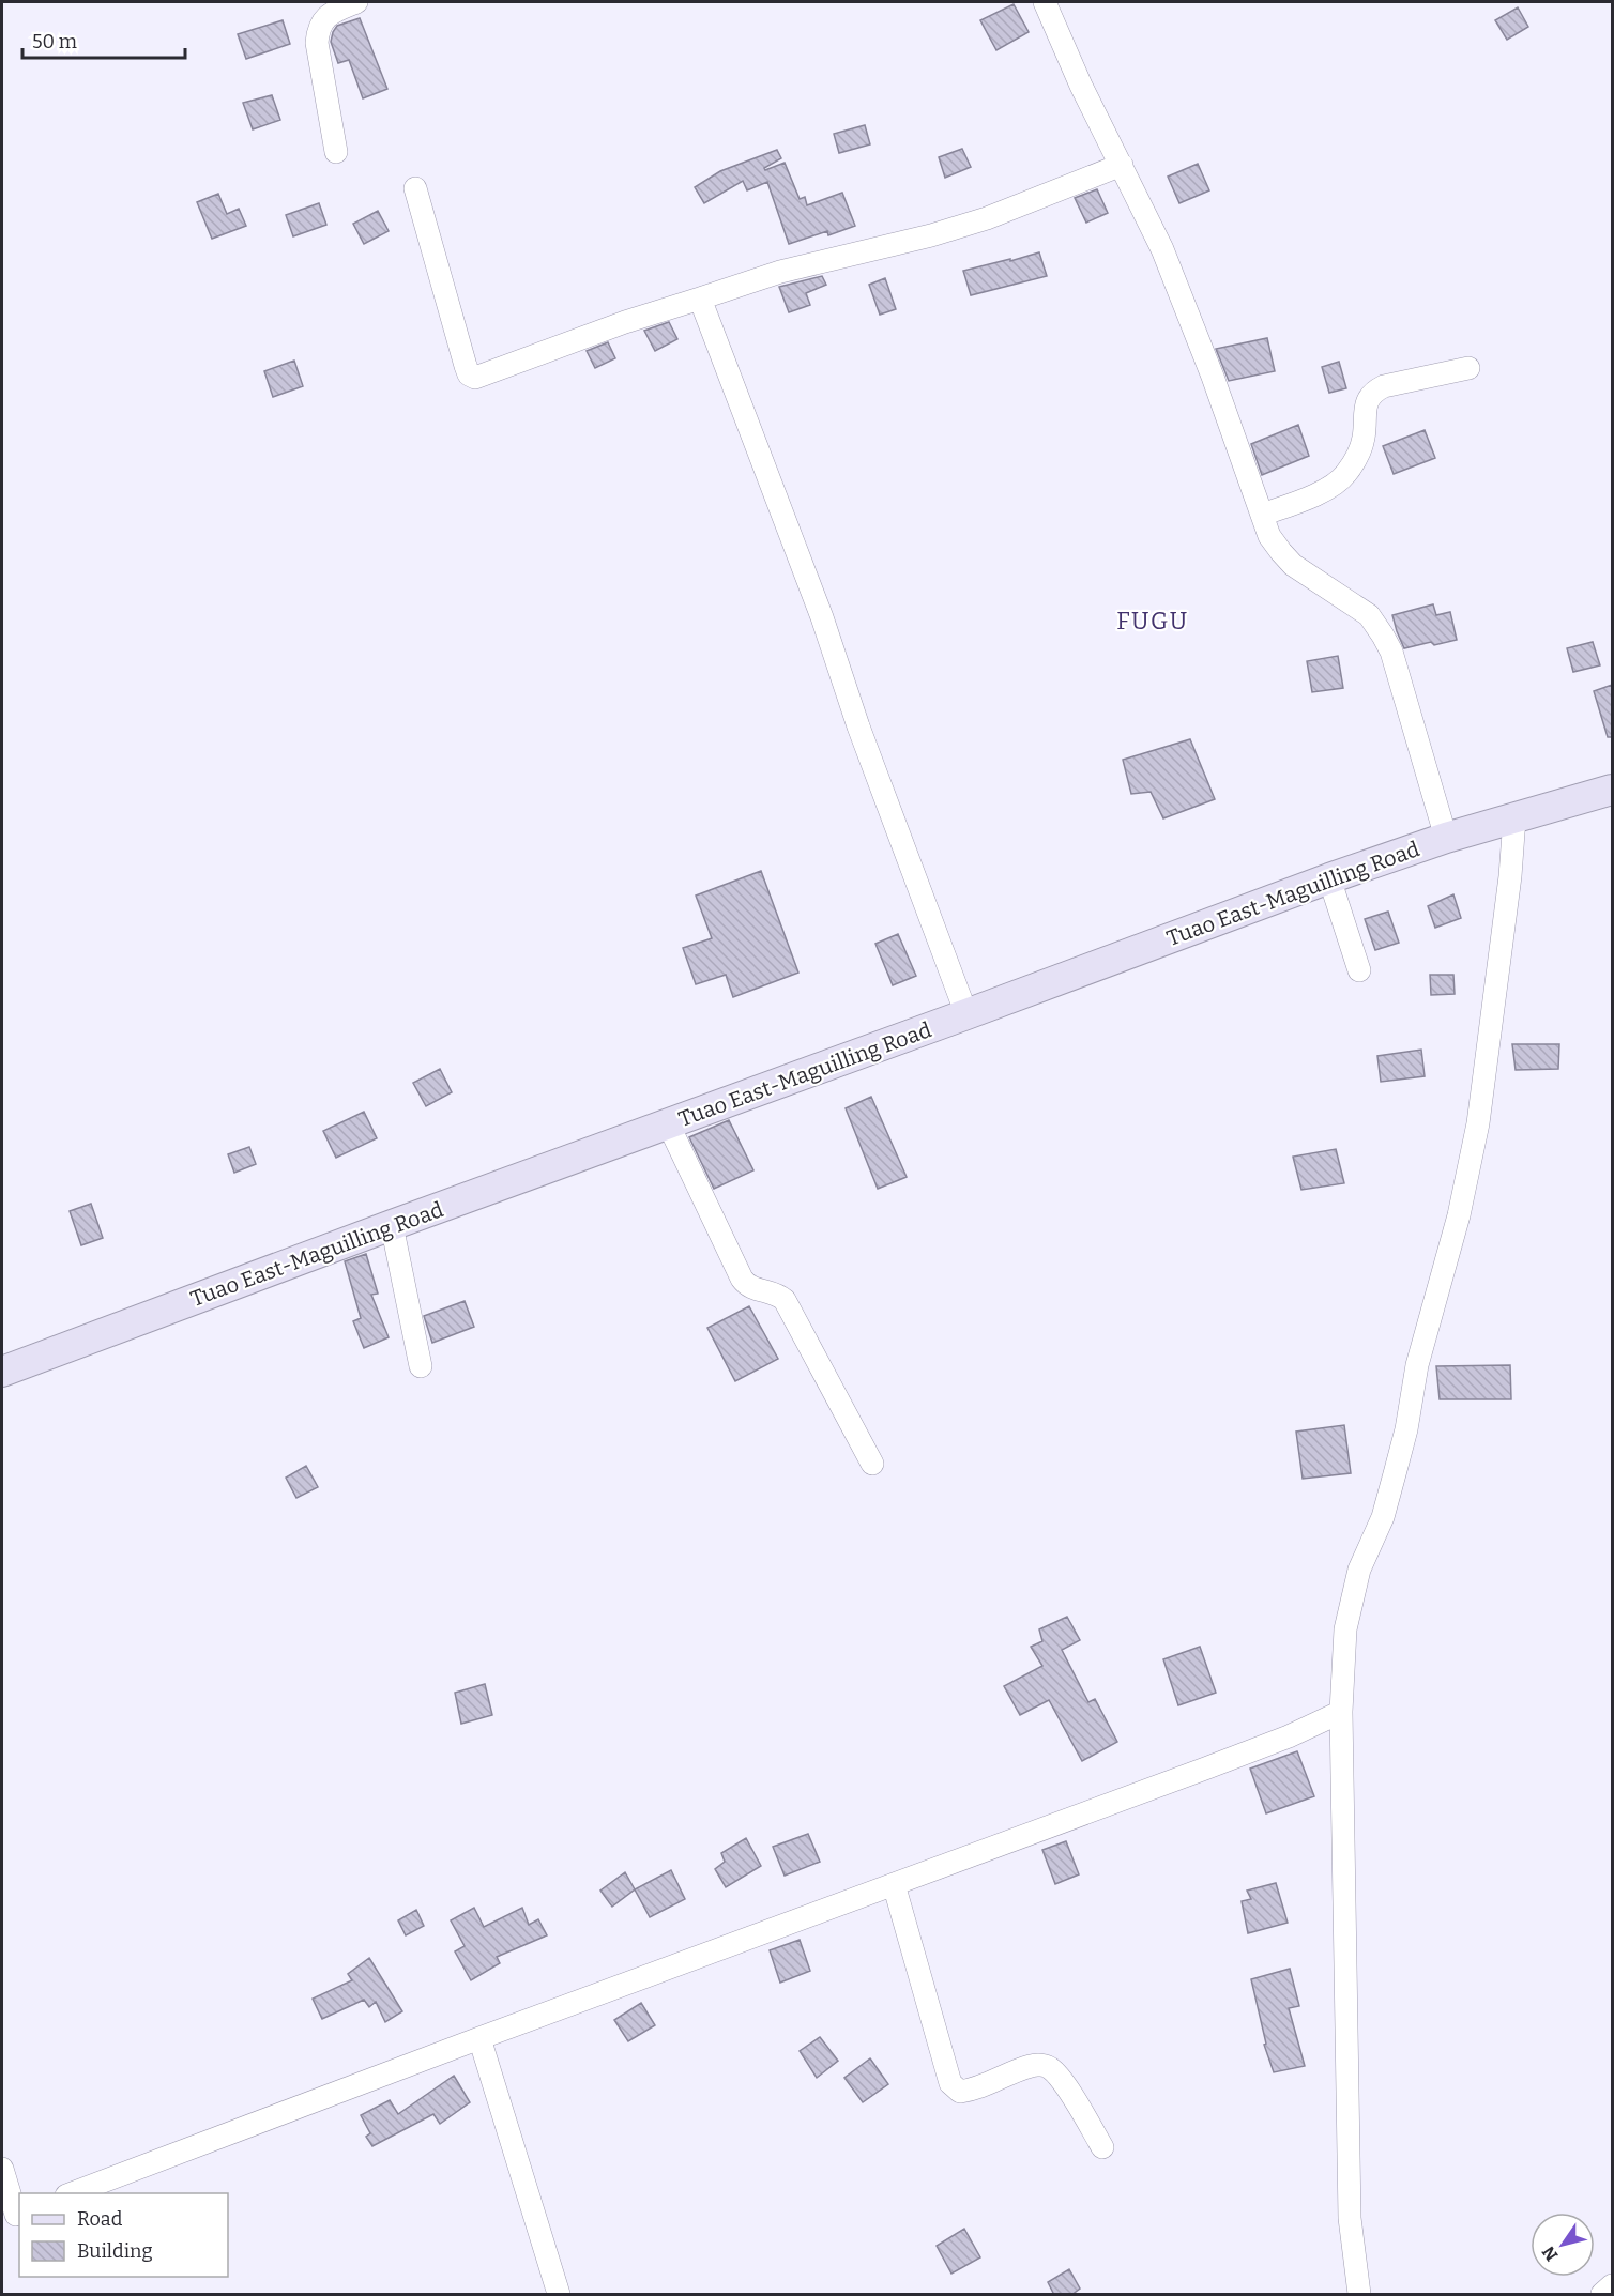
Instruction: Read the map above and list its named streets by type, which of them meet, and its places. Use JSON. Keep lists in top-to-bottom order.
{
  "streets": {
    "main road": ["Tuao East-Maguilling Road"]
  },
  "districts": ["FUGU"],
  "legend": ["Road", "Building"],
  "scale_bar": "50 m",
  "north": "bottom left"
}
